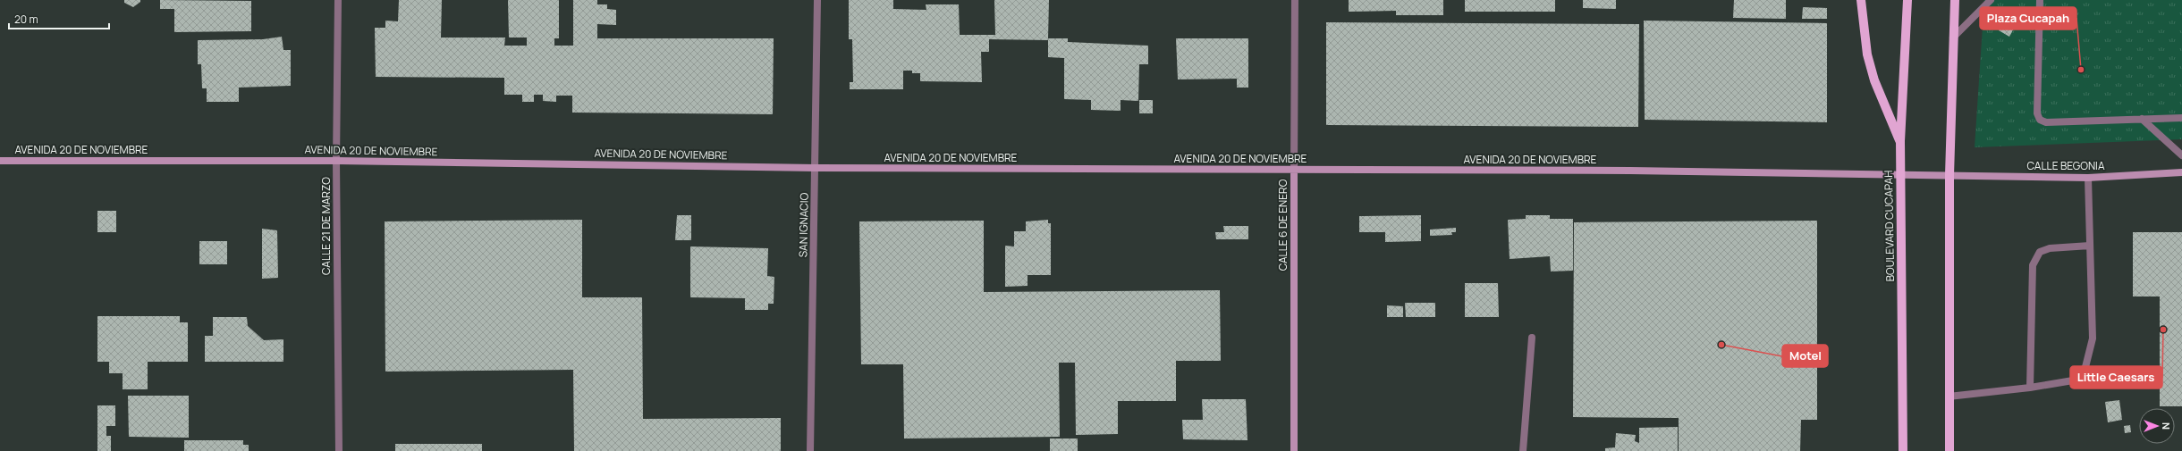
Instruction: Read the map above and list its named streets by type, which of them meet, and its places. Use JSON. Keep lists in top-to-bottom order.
{
  "streets": {
    "main road": [
      "AVENIDA 20 DE NOVIEMBRE",
      "CALLE BEGONIA",
      "CALLE 6 DE ENERO",
      "BOULEVARD CUCAPAH"
    ],
    "street": ["SAN IGNACIO", "CALLE 21 DE MARZO"]
  },
  "crossings": [
    ["AVENIDA 20 DE NOVIEMBRE", "CALLE BEGONIA"],
    ["AVENIDA 20 DE NOVIEMBRE", "SAN IGNACIO"],
    ["AVENIDA 20 DE NOVIEMBRE", "CALLE 6 DE ENERO"],
    ["AVENIDA 20 DE NOVIEMBRE", "CALLE 21 DE MARZO"],
    ["AVENIDA 20 DE NOVIEMBRE", "BOULEVARD CUCAPAH"]
  ],
  "places": ["Plaza Cucapah", "Little Caesars", "Motel"],
  "scale_bar": "20 m",
  "north": "right"
}
